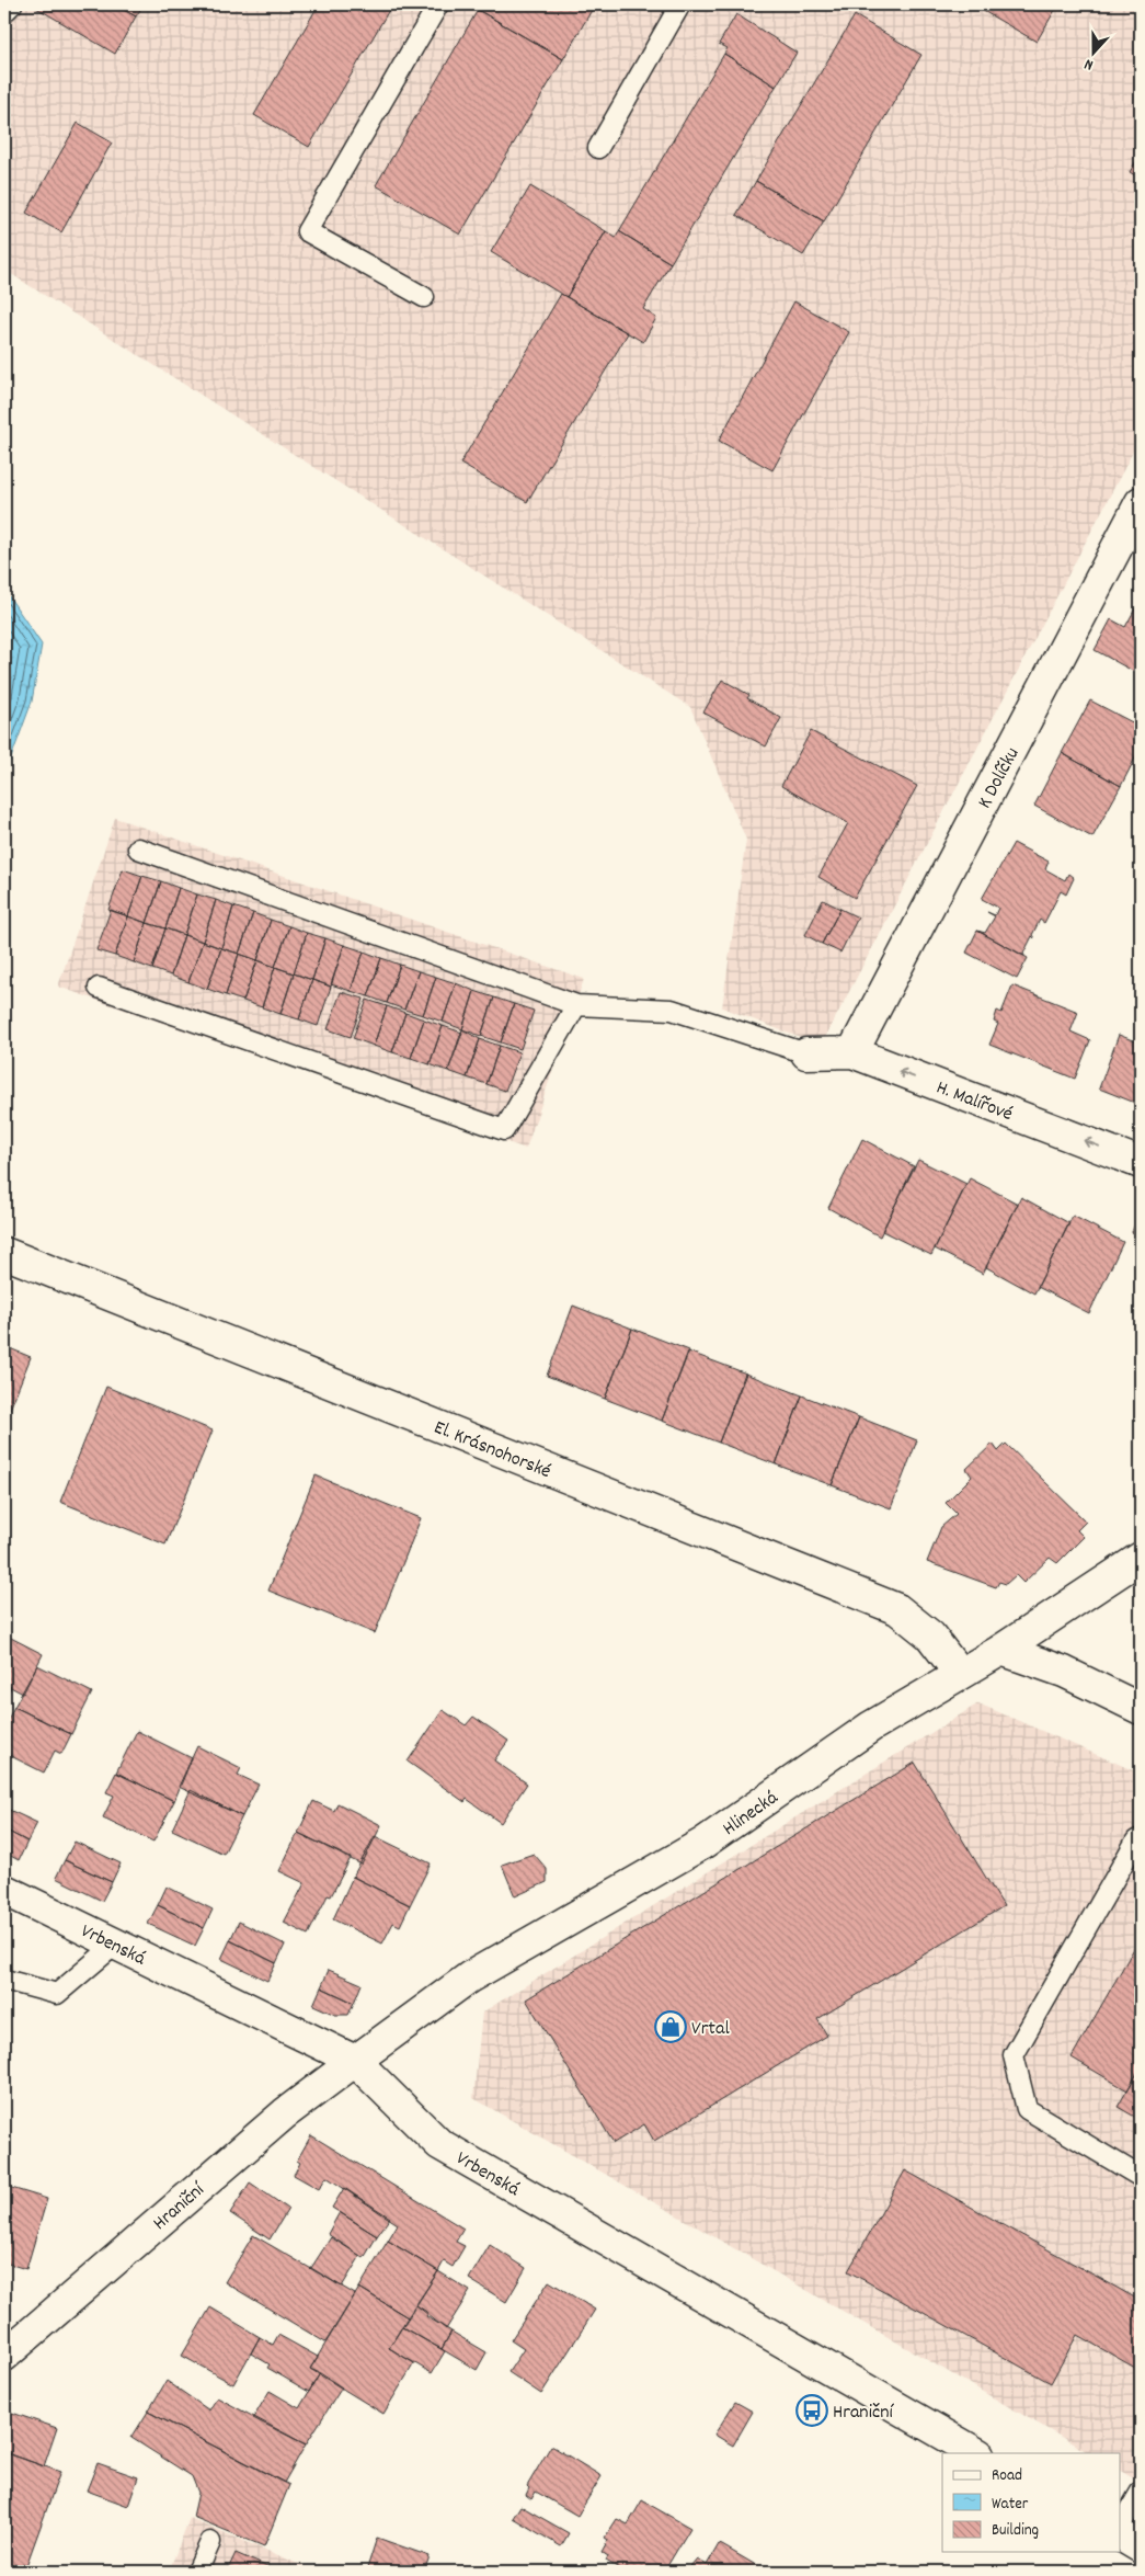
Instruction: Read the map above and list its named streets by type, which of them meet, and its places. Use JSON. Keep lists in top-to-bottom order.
{
  "streets": {
    "street": [
      "K Dolíčku",
      "H. Malířové",
      "El. Krásnohorské",
      "Hlinecká",
      "Vrbenská",
      "Hraniční"
    ]
  },
  "crossings": [
    ["K Dolíčku", "H. Malířové"],
    ["El. Krásnohorské", "Hlinecká"],
    ["Hlinecká", "Vrbenská"],
    ["Hlinecká", "Hraniční"],
    ["Vrbenská", "Hraniční"]
  ],
  "one_way": ["H. Malířové"],
  "places": {
    "shop": ["Vrtal"],
    "bus stop": ["Hraniční"]
  },
  "legend": ["Road", "Water", "Building"],
  "north": "bottom"
}
